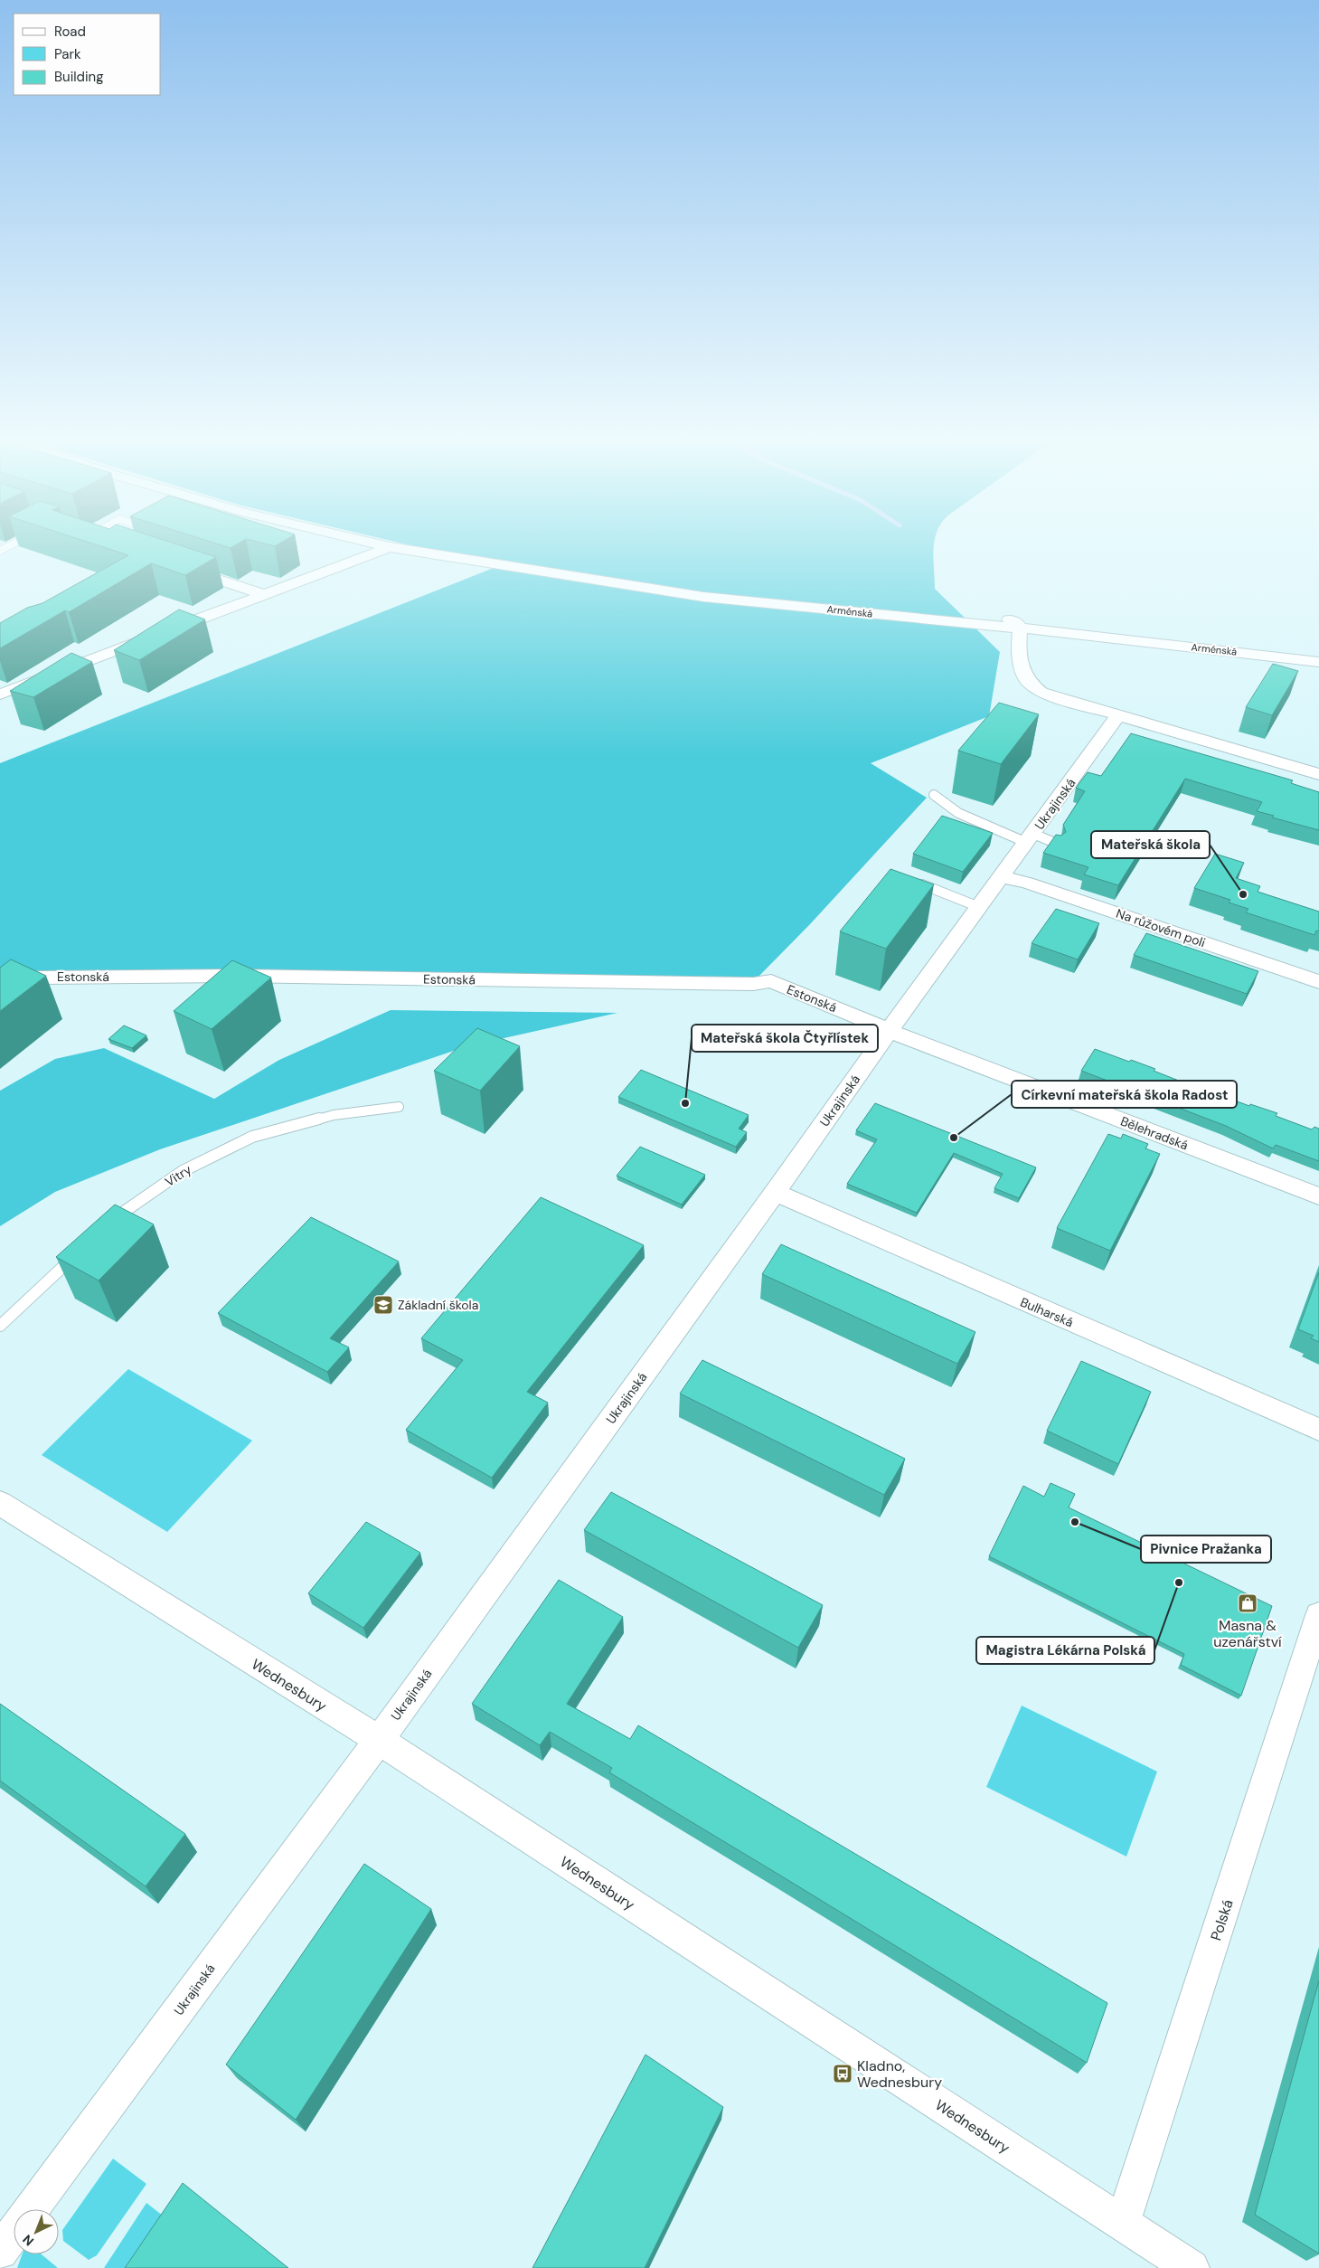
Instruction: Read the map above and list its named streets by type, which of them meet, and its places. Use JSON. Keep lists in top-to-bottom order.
{
  "streets": {
    "street": [
      "Arménská",
      "Ukrajinská",
      "Na růžovém poli",
      "Estonská",
      "Bělehradská",
      "Bulharská",
      "Wednesbury",
      "Polská"
    ],
    "lane": ["Vitry"]
  },
  "crossings": [
    ["Ukrajinská", "Na růžovém poli"],
    ["Ukrajinská", "Estonská"],
    ["Ukrajinská", "Bělehradská"],
    ["Ukrajinská", "Bulharská"],
    ["Ukrajinská", "Wednesbury"],
    ["Estonská", "Bělehradská"],
    ["Wednesbury", "Polská"]
  ],
  "places": {
    "other": [
      "Mateřská škola",
      "Mateřská škola Čtyřlístek",
      "Církevní mateřská škola Radost",
      "Pivnice Pražanka",
      "Magistra Lékárna Polská"
    ],
    "school or university": ["Základní škola"],
    "shop": ["Masna & uzenářství"],
    "bus stop": ["Kladno, Wednesbury"]
  },
  "legend": ["Road", "Park", "Building"],
  "north": "bottom left"
}
